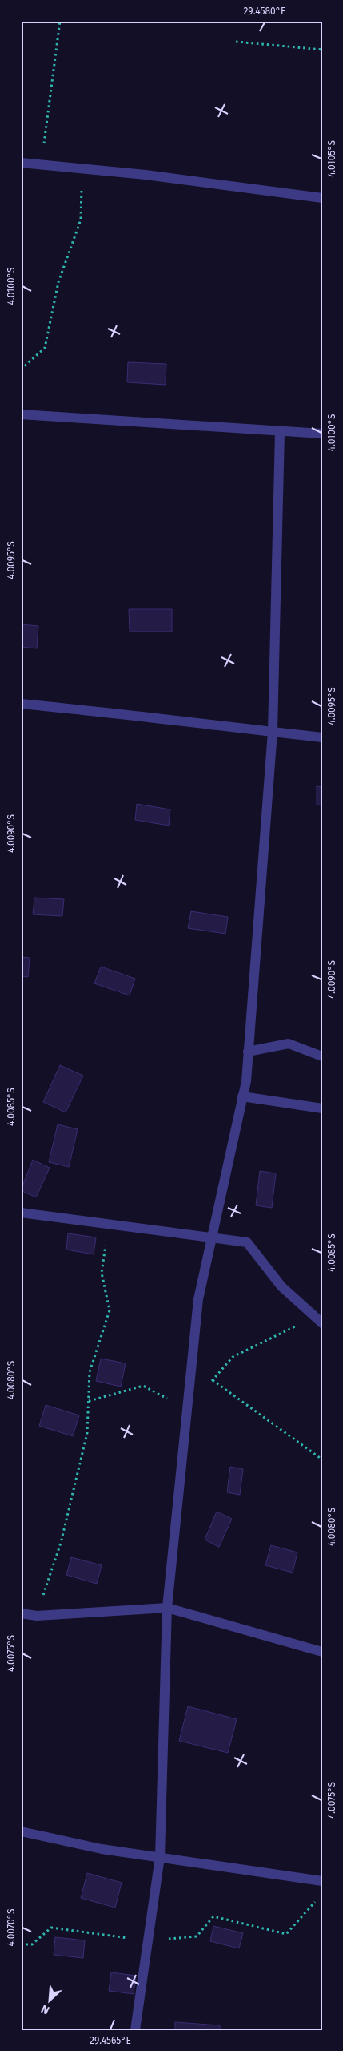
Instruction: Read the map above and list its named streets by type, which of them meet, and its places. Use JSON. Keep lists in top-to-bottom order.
{
  "north": "bottom left",
  "coordinates": [
    "29.4580°E",
    "4.0105°S",
    "4.0100°S",
    "4.0095°S",
    "4.0090°S",
    "4.0085°S",
    "4.0080°S",
    "4.0075°S",
    "4.0070°S",
    "29.4565°E"
  ]
}
